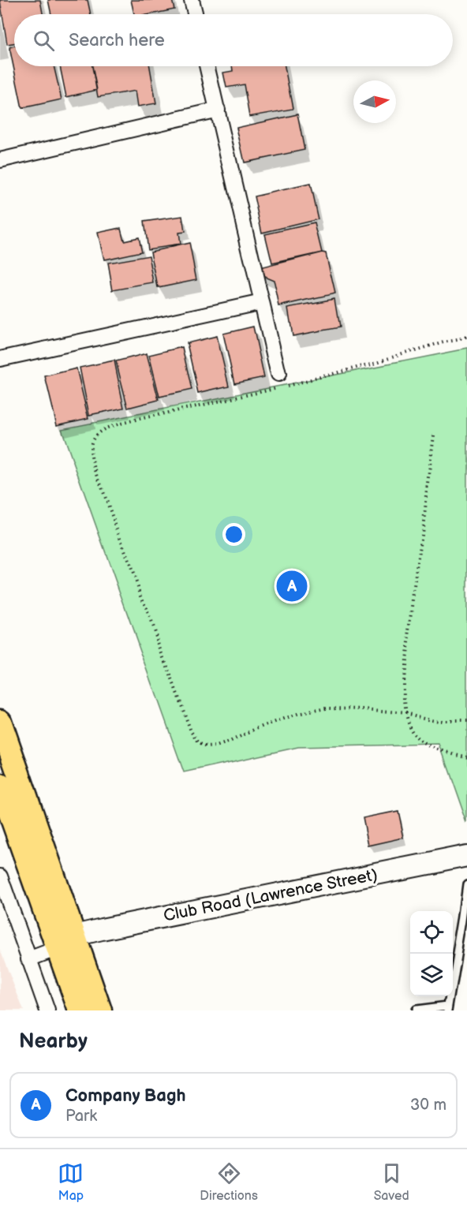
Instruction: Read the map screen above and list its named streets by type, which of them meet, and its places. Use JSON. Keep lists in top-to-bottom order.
{
  "streets": {
    "street": ["Club Road (Lawrence Street)"]
  },
  "north": "right",
  "page": {
    "search": "Search here",
    "pins": "A",
    "heading": "Nearby",
    "list": [
      {
        "mark": "A",
        "name": "Company Bagh",
        "note": "Park",
        "value": "30 m"
      }
    ],
    "nav": ["Map", "Directions", "Saved"]
  }
}
